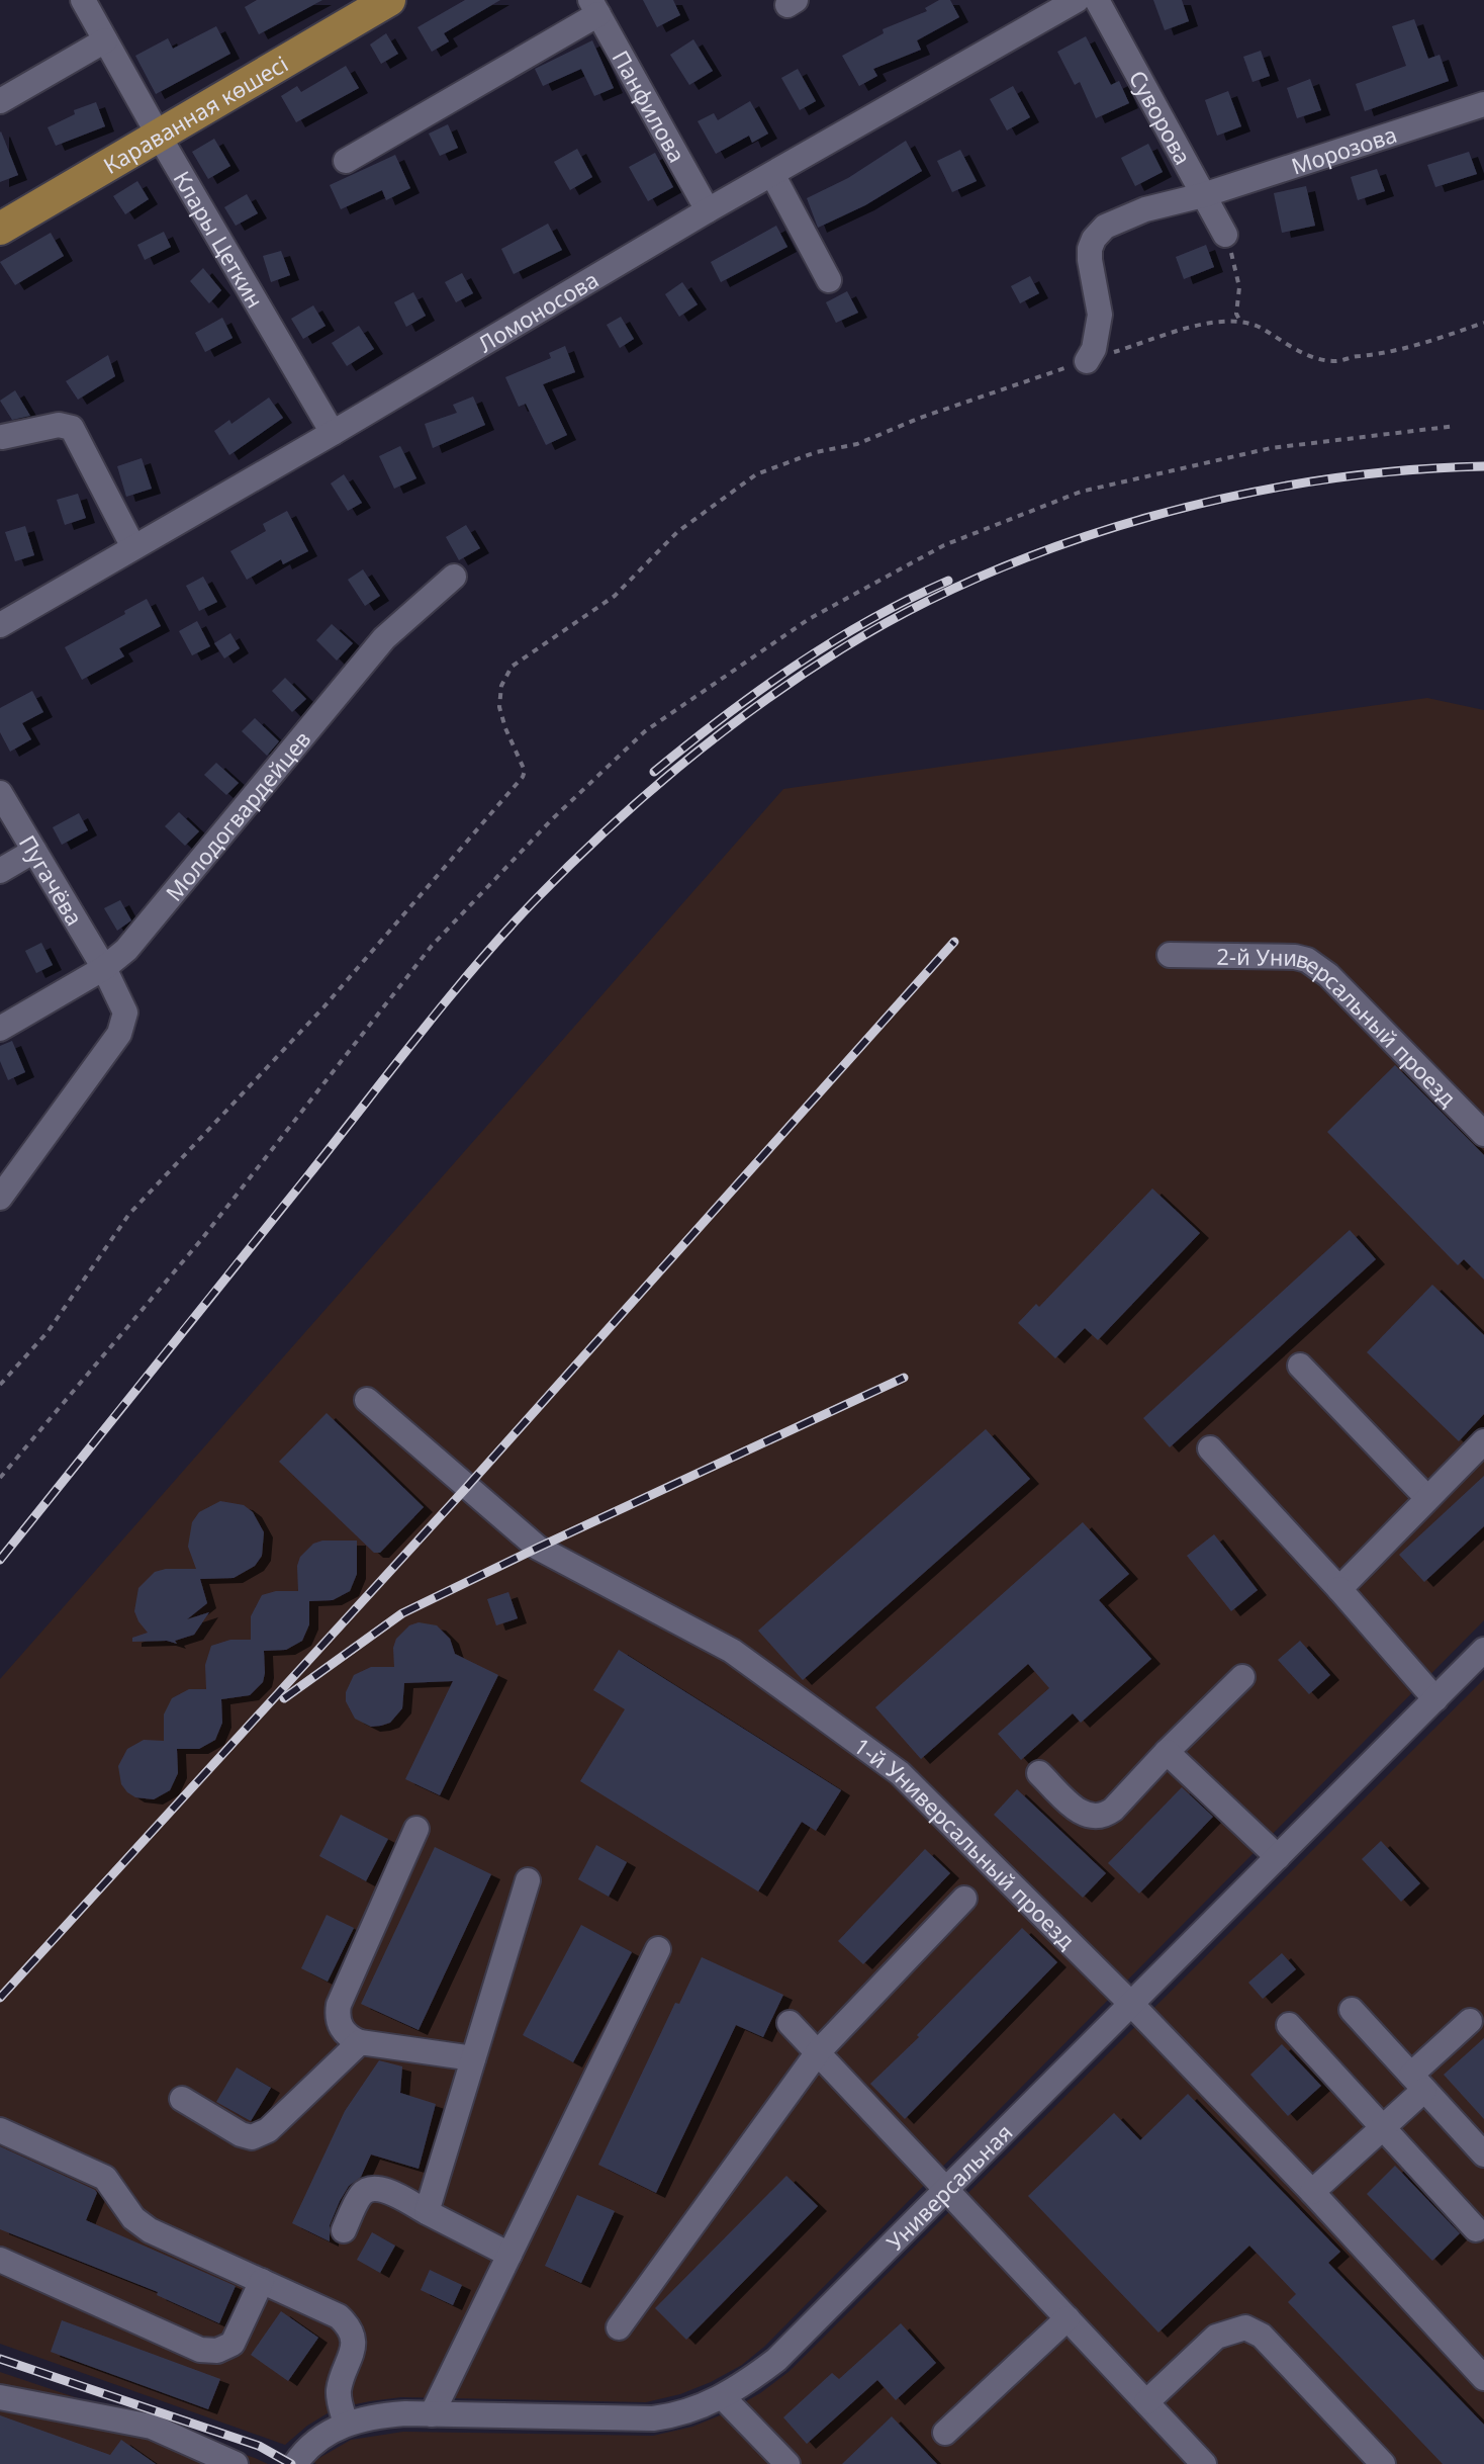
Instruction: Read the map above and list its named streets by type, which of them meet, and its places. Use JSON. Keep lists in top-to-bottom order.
{
  "streets": {
    "main road": ["Караванная көшесі"],
    "street": [
      "Панфилова",
      "Суворова",
      "Морозова",
      "Клары Цеткин",
      "Ломоносова",
      "Молодогвардейцев",
      "Пугачёва",
      "2-й Универсальный проезд",
      "1-й Универсальный проезд",
      "Универсальная"
    ]
  },
  "crossings": [
    ["Панфилова", "Ломоносова"],
    ["Караванная көшесі", "Клары Цеткин"],
    ["Суворова", "Морозова"],
    ["Клары Цеткин", "Ломоносова"],
    ["Молодогвардейцев", "Пугачёва"],
    ["1-й Универсальный проезд", "Универсальная"]
  ]
}
